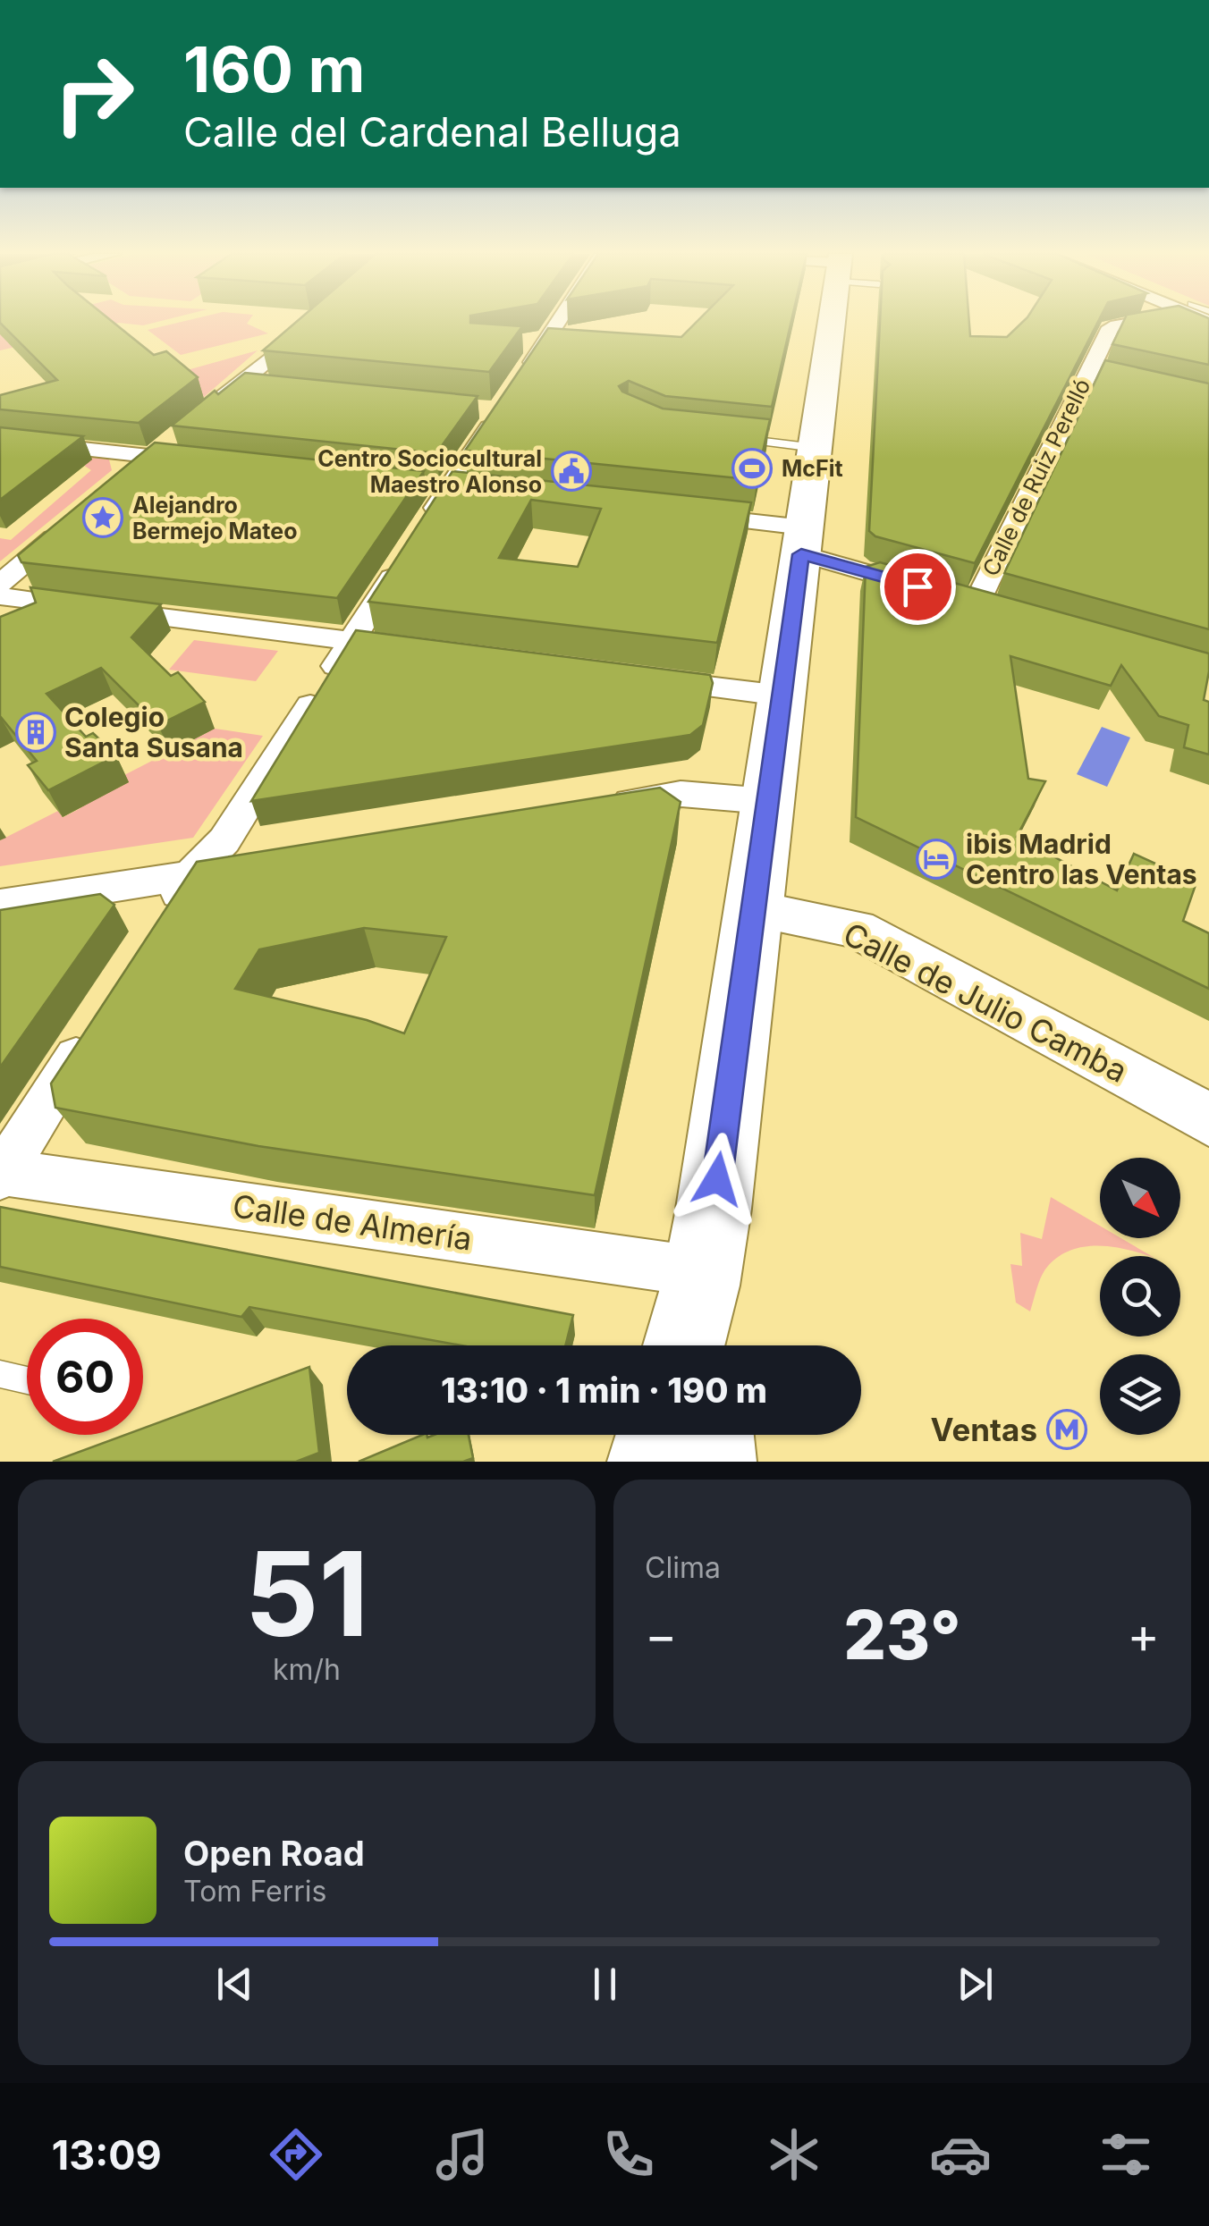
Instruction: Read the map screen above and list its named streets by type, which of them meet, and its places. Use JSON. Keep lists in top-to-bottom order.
{
  "streets": {
    "street": ["Calle de Ruiz Perelló", "Calle de Julio Camba", "Calle de Almería"]
  },
  "places": {
    "sports": ["McFit"],
    "public building": ["Centro Sociocultural Maestro Alonso"],
    "place": ["Alejandro Bermejo Mateo"],
    "building": ["Colegio Santa Susana"],
    "hotel": ["ibis Madrid Centro las Ventas"],
    "metro station": ["Ventas"]
  },
  "north": "bottom right",
  "page": {
    "turn": ["160 m", "Calle del Cardenal Belluga"],
    "limit": "60",
    "trip": "13:10 · 1 min · 190 m",
    "tile": [
      ["51", "km/h"],
      "Clima"
    ],
    "heat": ["−", "23°", "+"],
    "song": ["Open Road", "Tom Ferris"],
    "tabs": "13:09"
  }
}
